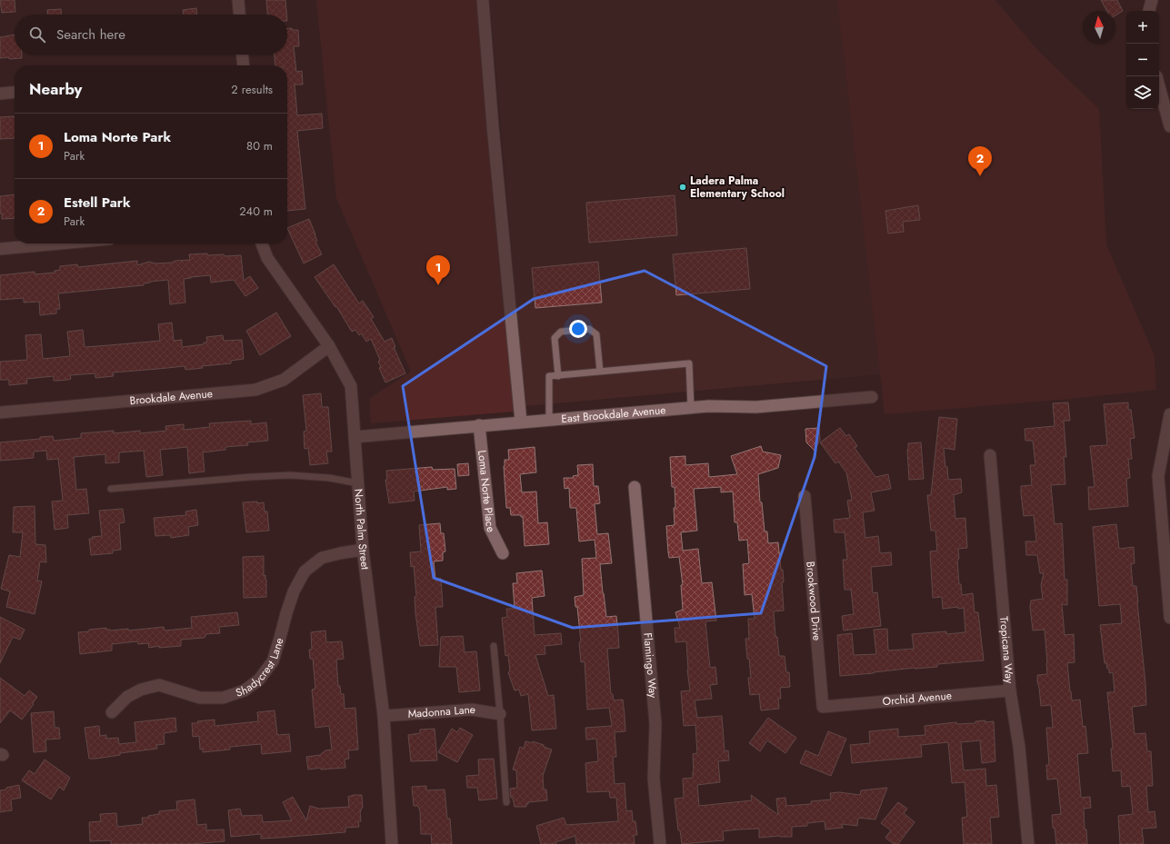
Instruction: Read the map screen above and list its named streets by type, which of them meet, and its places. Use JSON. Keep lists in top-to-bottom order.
{
  "streets": {
    "street": [
      "Brookdale Avenue",
      "East Brookdale Avenue",
      "Loma Norte Place",
      "North Palm Street",
      "Brookwood Drive",
      "Tropicana Way",
      "Shadycrest Lane",
      "Flamingo Way",
      "Orchid Avenue",
      "Madonna Lane"
    ]
  },
  "crossings": [
    ["Brookdale Avenue", "North Palm Street"],
    ["East Brookdale Avenue", "Loma Norte Place"],
    ["East Brookdale Avenue", "North Palm Street"],
    ["North Palm Street", "Shadycrest Lane"],
    ["North Palm Street", "Madonna Lane"],
    ["Brookwood Drive", "Orchid Avenue"],
    ["Tropicana Way", "Orchid Avenue"]
  ],
  "places": ["Ladera Palma Elementary School"],
  "north": "top",
  "page": {
    "map_buttons": ["+", "−"],
    "search": "Search here",
    "heading": ["Nearby", "2 results"],
    "list": [
      {
        "mark": "1",
        "name": "Loma Norte Park",
        "note": "Park",
        "value": "80 m"
      },
      {
        "mark": "2",
        "name": "Estell Park",
        "note": "Park",
        "value": "240 m"
      }
    ],
    "pins": ["2", "1"]
  }
}
